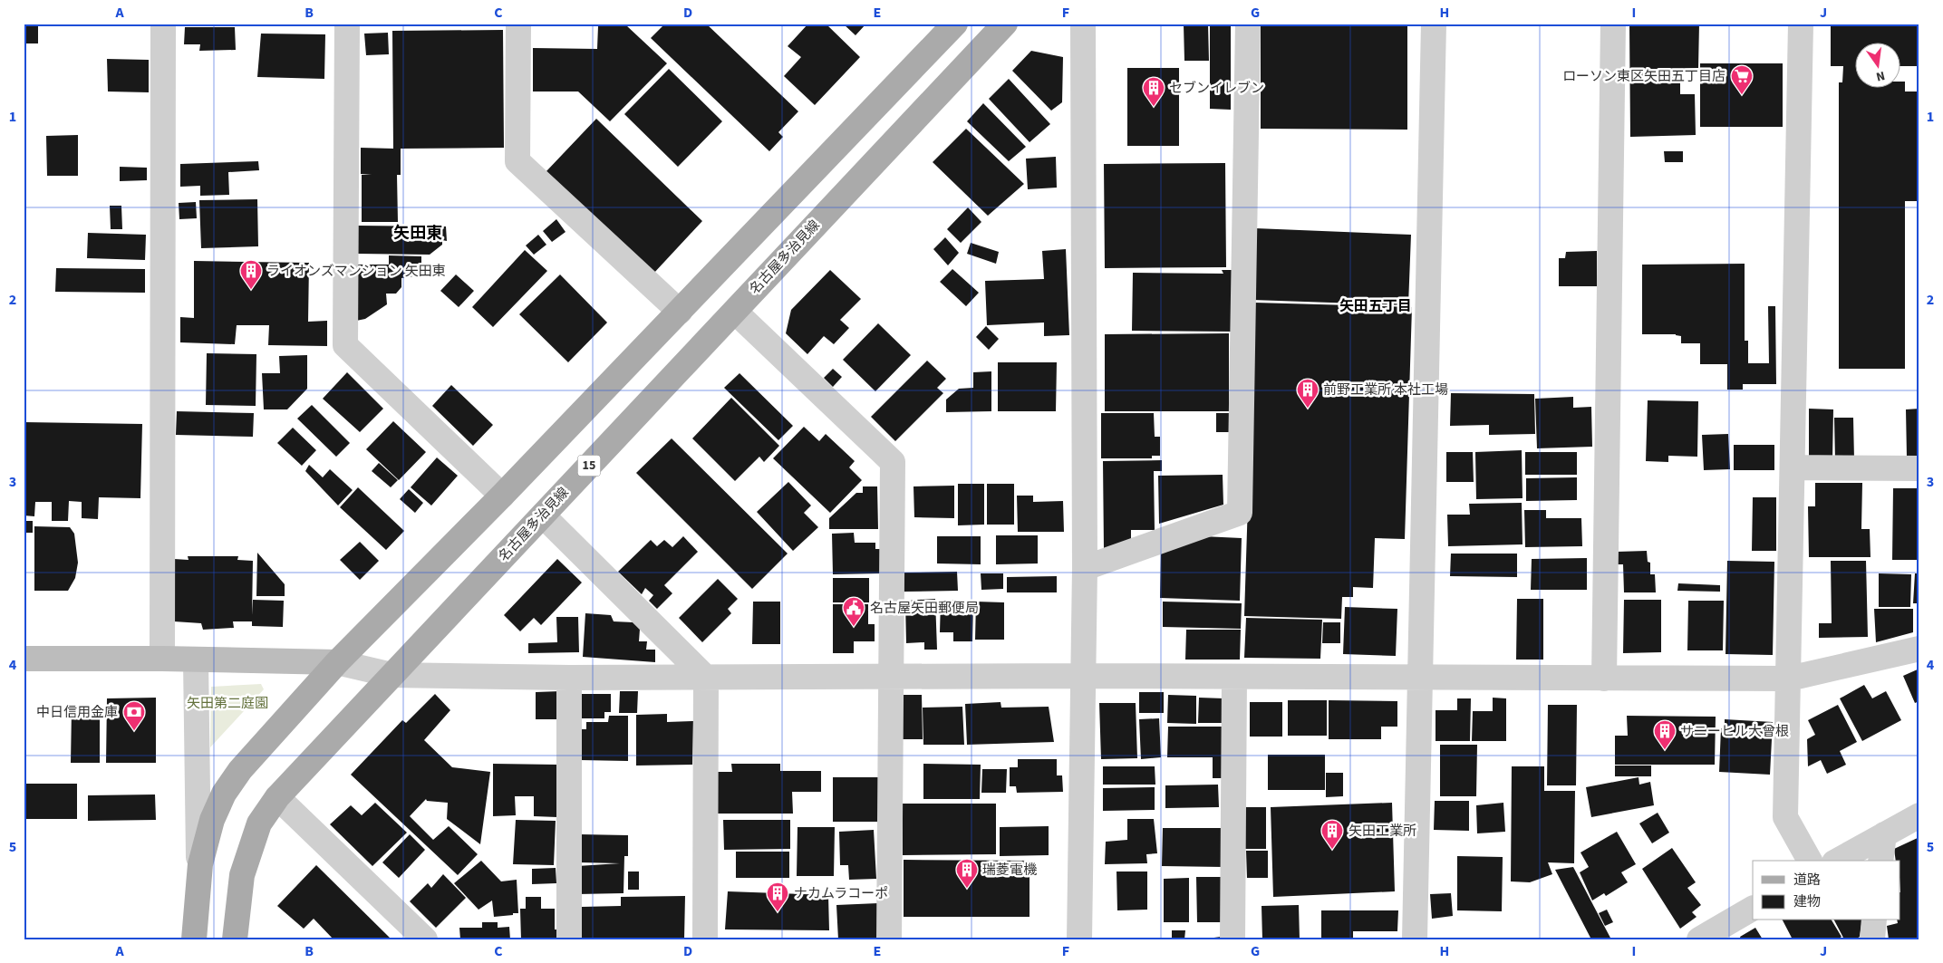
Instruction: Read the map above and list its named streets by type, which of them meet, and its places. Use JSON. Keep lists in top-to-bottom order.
{
  "streets": {
    "main road": ["名古屋多治見線", "15"]
  },
  "districts": ["矢田東", "矢田五丁目"],
  "parks": ["矢田第二庭園"],
  "places": {
    "supermarket": ["ローソン東区矢田五丁目店"],
    "building": [
      "セブンイレブン",
      "ライオンズマンション 矢田東",
      "前野工業所 本社工場",
      "サニーヒル大曾根",
      "矢田工業所",
      "瑞菱電機",
      "ナカムラコーポ"
    ],
    "public building": ["名古屋矢田郵便局"],
    "bank": ["中日信用金庫"]
  },
  "legend": ["道路", "建物"],
  "north": "bottom",
  "grid": {
    "columns": [
      "A",
      "B",
      "C",
      "D",
      "E",
      "F",
      "G",
      "H",
      "I",
      "J"
    ],
    "rows": [
      "1",
      "2",
      "3",
      "4",
      "5"
    ]
  }
}
